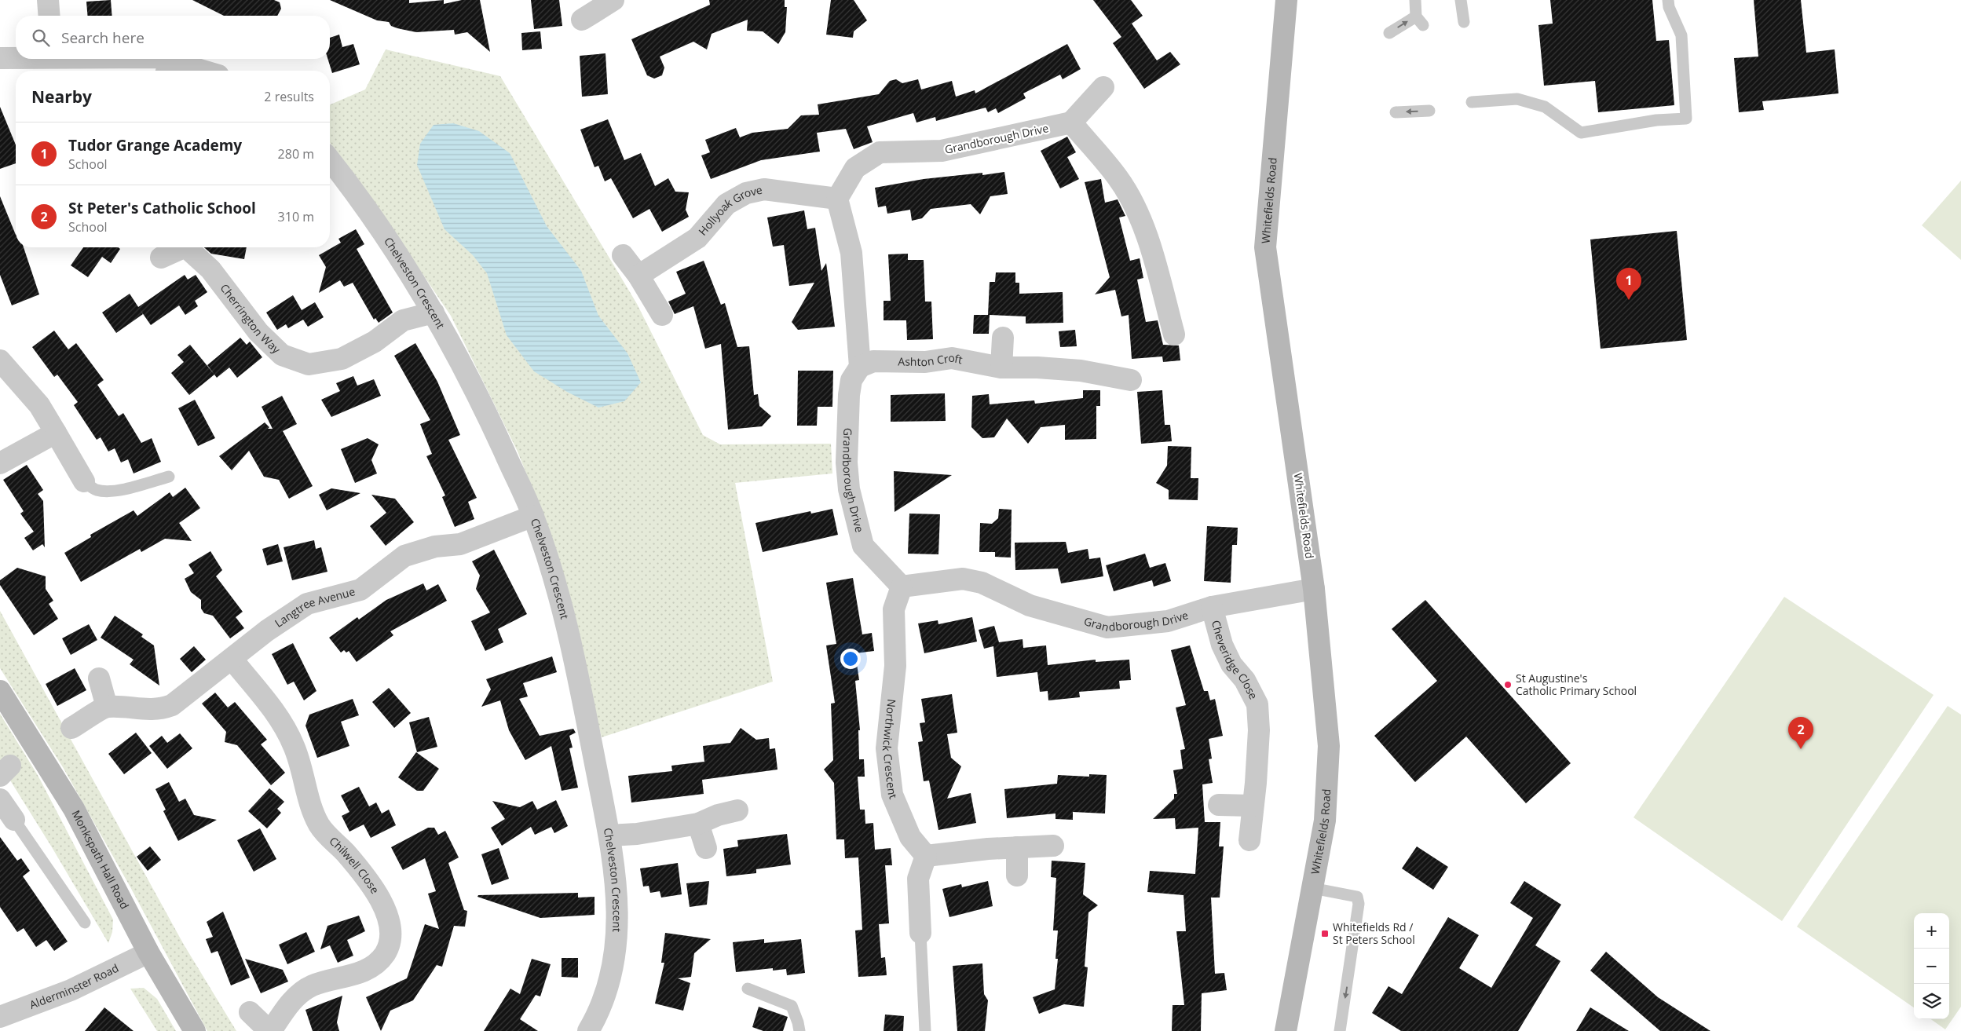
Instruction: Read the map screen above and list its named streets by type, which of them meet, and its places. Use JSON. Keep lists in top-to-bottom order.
{
  "streets": {
    "street": [
      "Grandborough Drive",
      "Whitefields Road",
      "Hollyoak Grove",
      "Chelveston Crescent",
      "Cherrington Way",
      "Ashton Croft",
      "Langtree Avenue",
      "Cheveridge Close",
      "Northwick Crescent",
      "Monkspath Hall Road",
      "Chilwell Close",
      "Alderminster Road"
    ]
  },
  "crossings": [
    ["Grandborough Drive", "Whitefields Road"],
    ["Grandborough Drive", "Hollyoak Grove"],
    ["Grandborough Drive", "Ashton Croft"],
    ["Grandborough Drive", "Cheveridge Close"],
    ["Grandborough Drive", "Northwick Crescent"],
    ["Chelveston Crescent", "Cherrington Way"],
    ["Chelveston Crescent", "Langtree Avenue"],
    ["Langtree Avenue", "Chilwell Close"],
    ["Monkspath Hall Road", "Alderminster Road"]
  ],
  "places": {
    "other": ["St Augustine's Catholic Primary School"],
    "transit": ["Whitefields Rd / St Peters School"]
  },
  "page": {
    "search": "Search here",
    "heading": ["Nearby", "2 results"],
    "list": [
      {
        "mark": "1",
        "name": "Tudor Grange Academy",
        "note": "School",
        "value": "280 m"
      },
      {
        "mark": "2",
        "name": "St Peter's Catholic School",
        "note": "School",
        "value": "310 m"
      }
    ],
    "pins": ["1", "2"],
    "map_buttons": ["+", "−"]
  }
}
